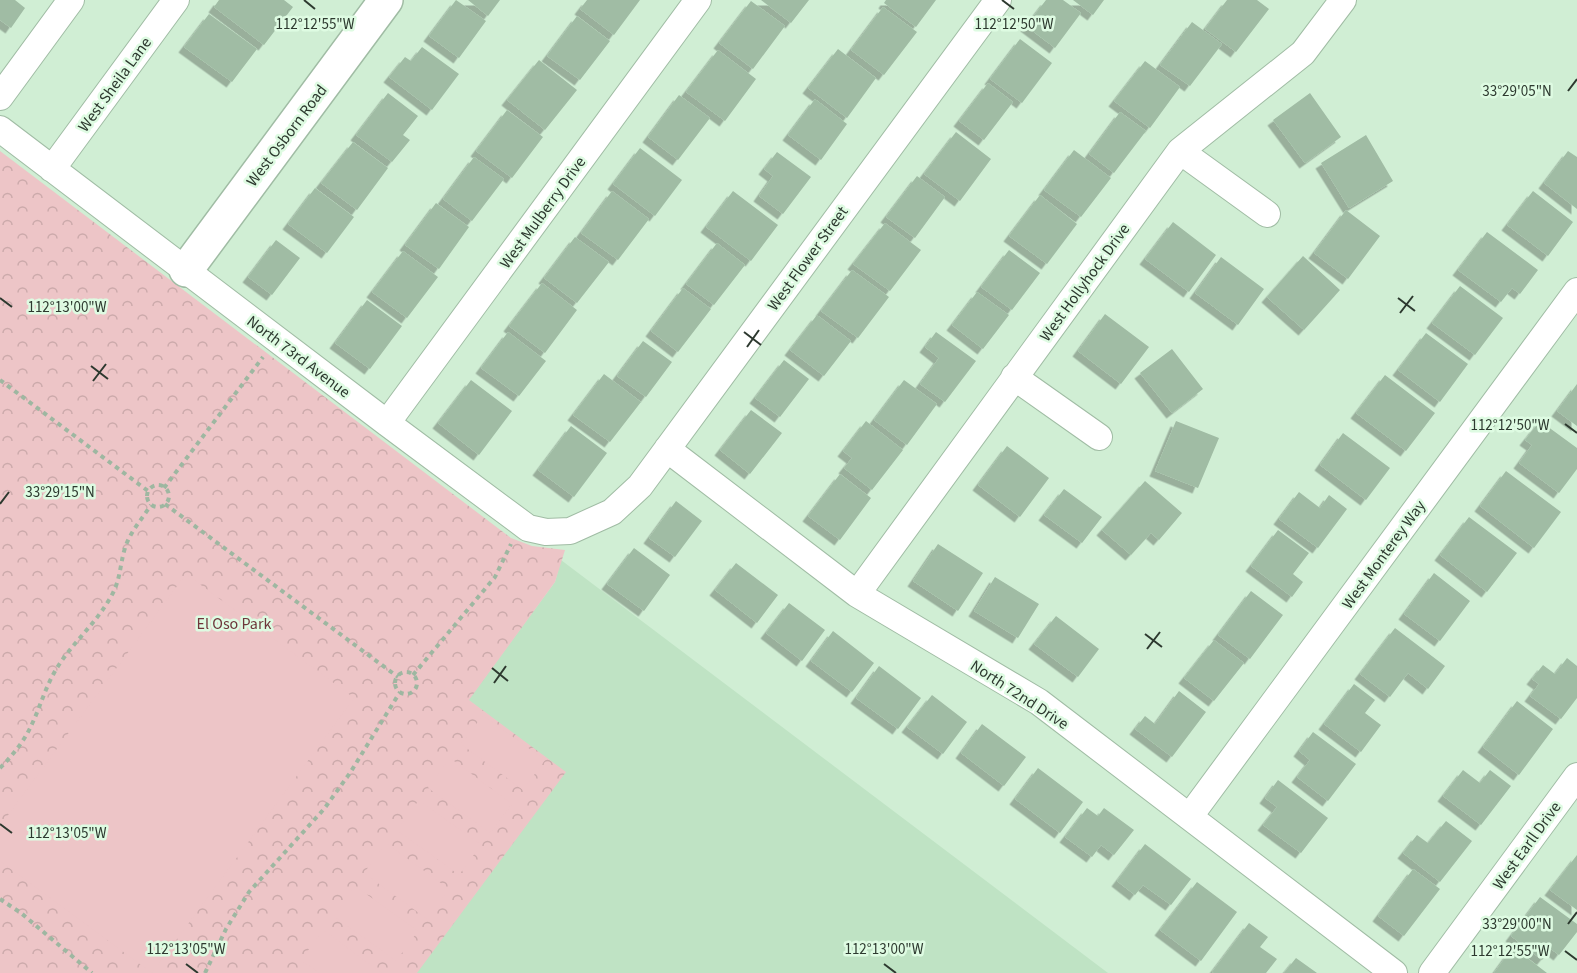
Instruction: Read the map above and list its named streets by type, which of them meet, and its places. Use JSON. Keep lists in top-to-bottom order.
{
  "streets": {
    "street": [
      "West Sheila Lane",
      "West Osborn Road",
      "West Mulberry Drive",
      "West Flower Street",
      "West Hollyhock Drive",
      "North 73rd Avenue",
      "West Monterey Way",
      "North 72nd Drive",
      "West Earll Drive"
    ]
  },
  "crossings": [
    ["West Sheila Lane", "North 73rd Avenue"],
    ["West Osborn Road", "North 73rd Avenue"],
    ["West Mulberry Drive", "North 73rd Avenue"],
    ["West Flower Street", "North 73rd Avenue"],
    ["West Flower Street", "North 72nd Drive"],
    ["West Hollyhock Drive", "North 72nd Drive"],
    ["West Monterey Way", "North 72nd Drive"]
  ],
  "parks": ["El Oso Park"],
  "coordinates": [
    "112°12'55\"W",
    "112°12'50\"W",
    "33°29'05\"N",
    "112°13'00\"W",
    "33°29'15\"N",
    "112°13'05\"W",
    "33°29'00\"N"
  ]
}
